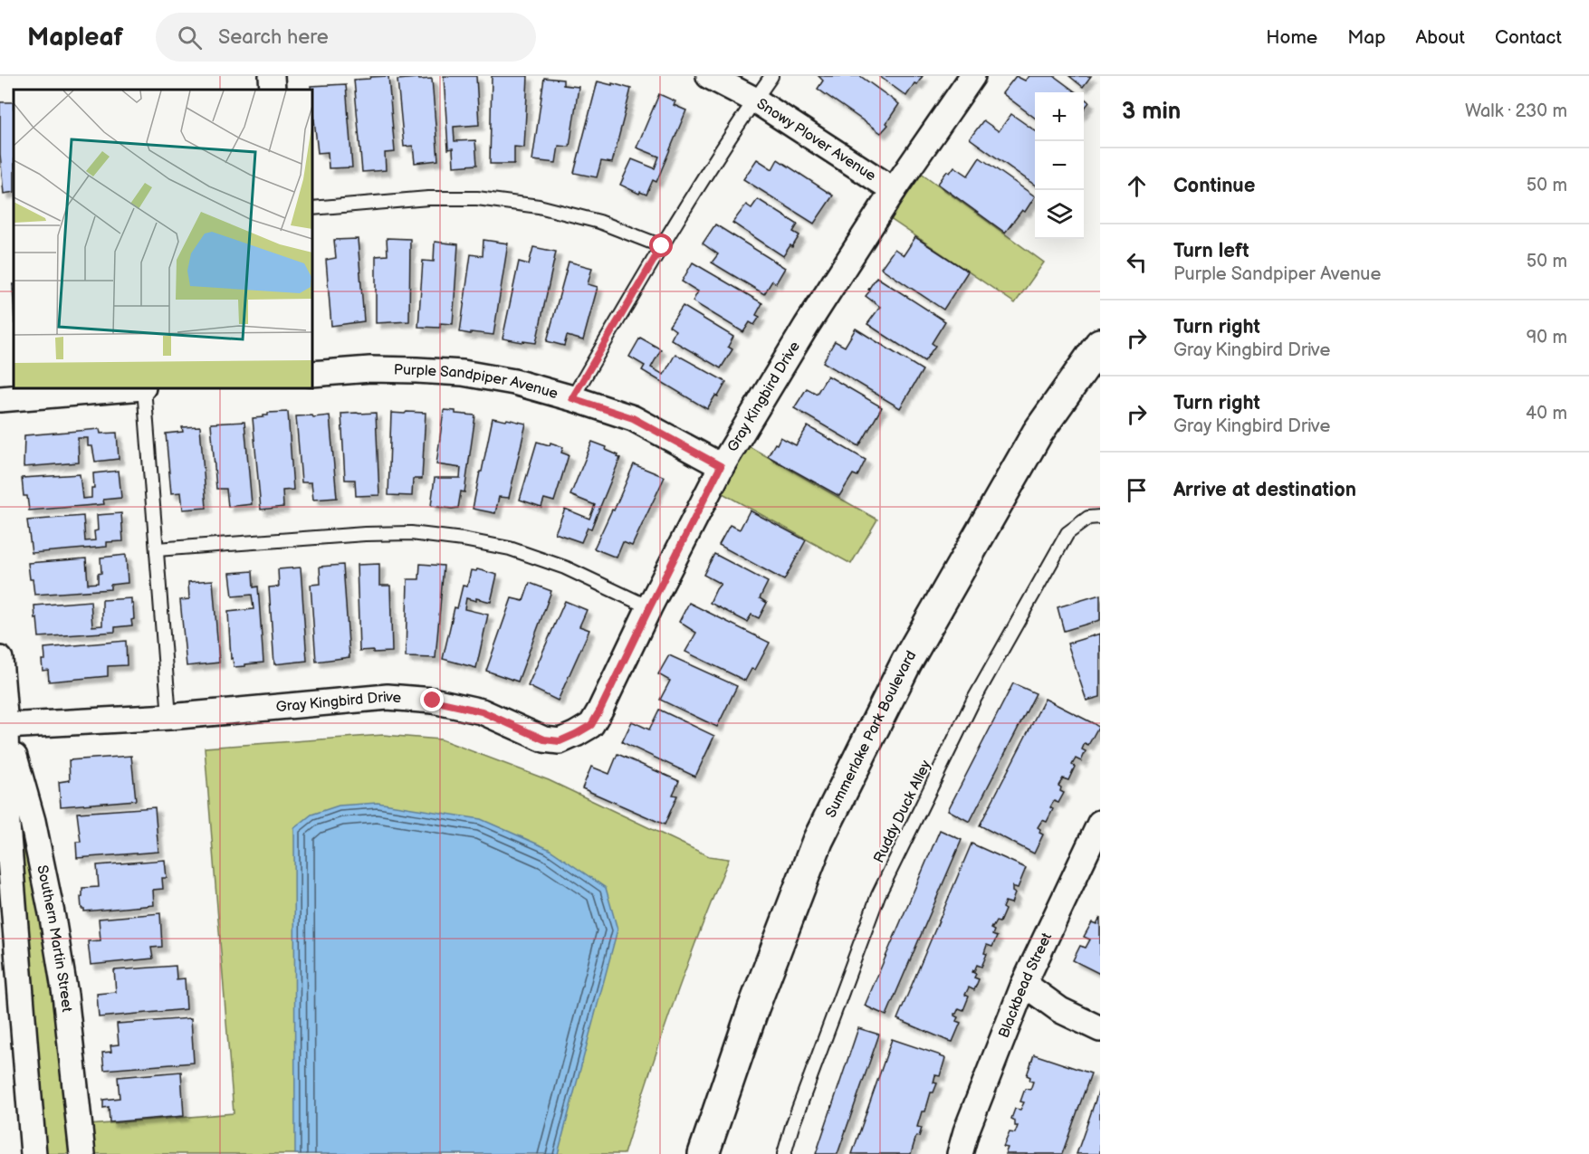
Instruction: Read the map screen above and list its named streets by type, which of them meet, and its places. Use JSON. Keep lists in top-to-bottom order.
{
  "streets": {
    "main road": ["Summerlake Park Boulevard"],
    "street": [
      "Snowy Plover Avenue",
      "Purple Sandpiper Avenue",
      "Gray Kingbird Drive",
      "Southern Martin Street",
      "Blackbead Street"
    ],
    "lane": ["Ruddy Duck Alley"]
  },
  "crossings": [
    ["Snowy Plover Avenue", "Gray Kingbird Drive"],
    ["Purple Sandpiper Avenue", "Gray Kingbird Drive"],
    ["Gray Kingbird Drive", "Southern Martin Street"]
  ],
  "page": {
    "header": "Mapleaf",
    "search": "Search here",
    "nav": [
      "Home",
      "Map",
      "About",
      "Contact"
    ],
    "heading": ["3 min", "Walk · 230 m"],
    "map_buttons": ["+", "−"],
    "list": [
      ["Continue", "50 m"],
      ["Turn left", "Purple Sandpiper Avenue", "50 m"],
      ["Turn right", "Gray Kingbird Drive", "90 m"],
      ["Turn right", "Gray Kingbird Drive", "40 m"],
      "Arrive at destination"
    ]
  }
}
